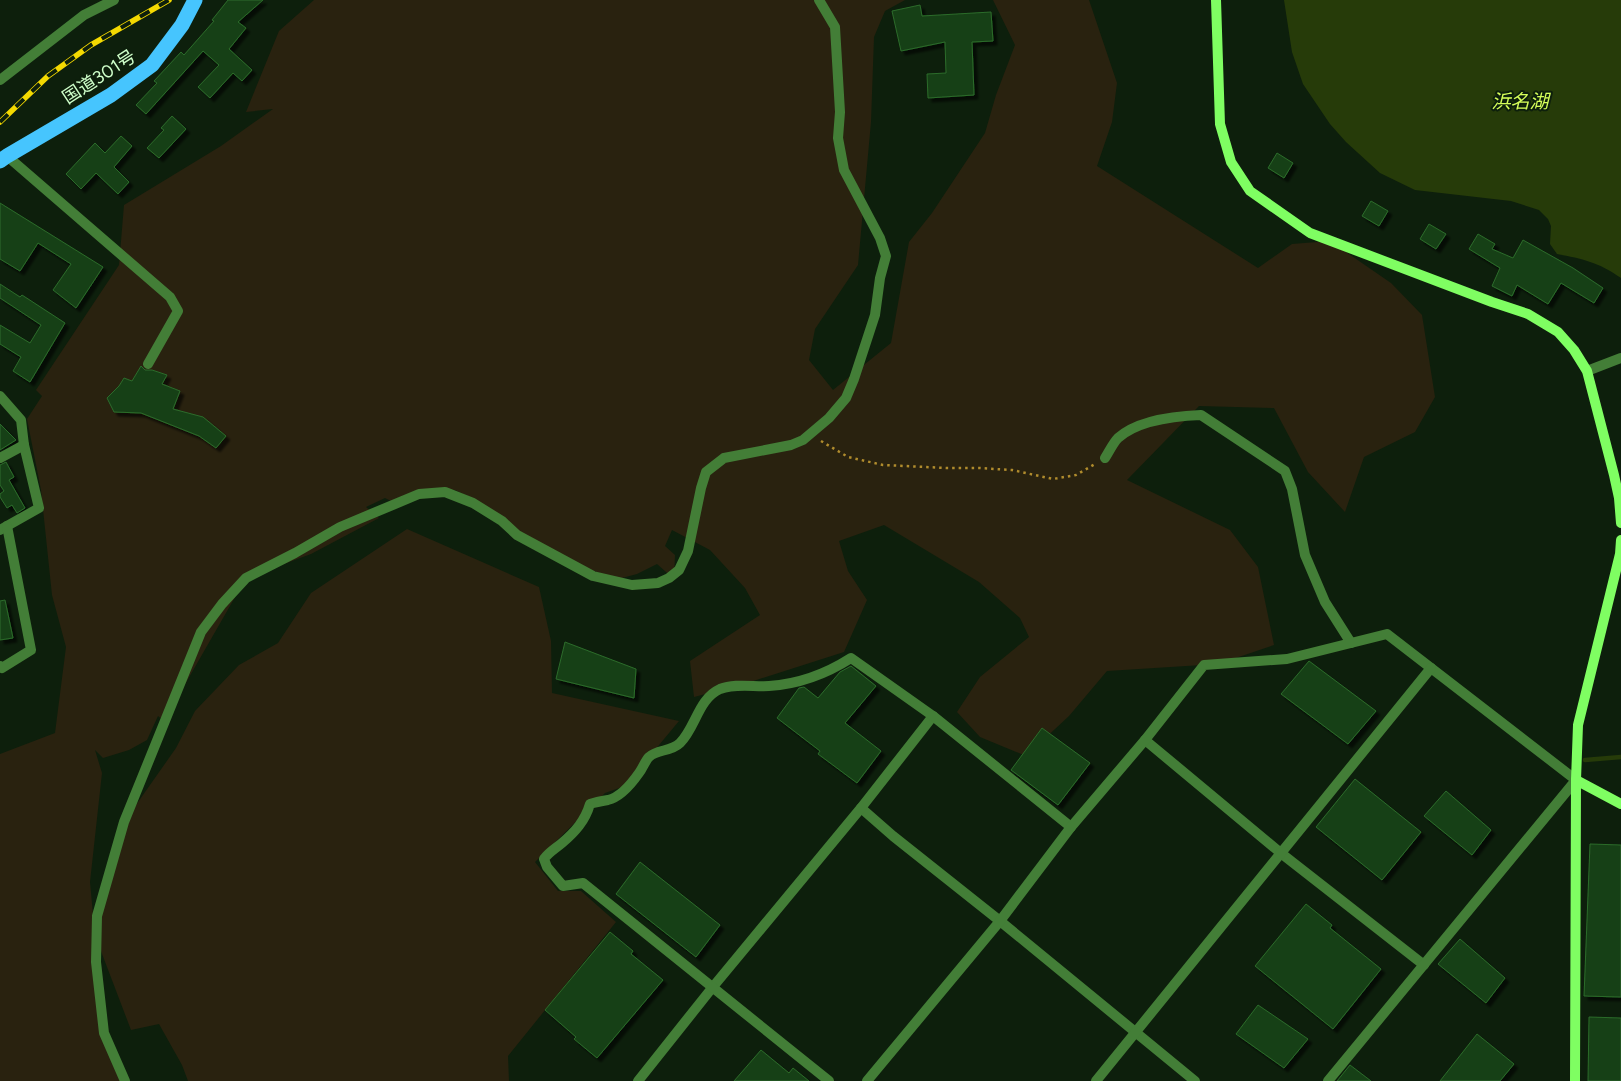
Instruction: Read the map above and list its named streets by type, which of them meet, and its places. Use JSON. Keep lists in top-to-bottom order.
{
  "streets": {
    "highway": ["国道301号"]
  },
  "water": ["浜名湖"]
}
